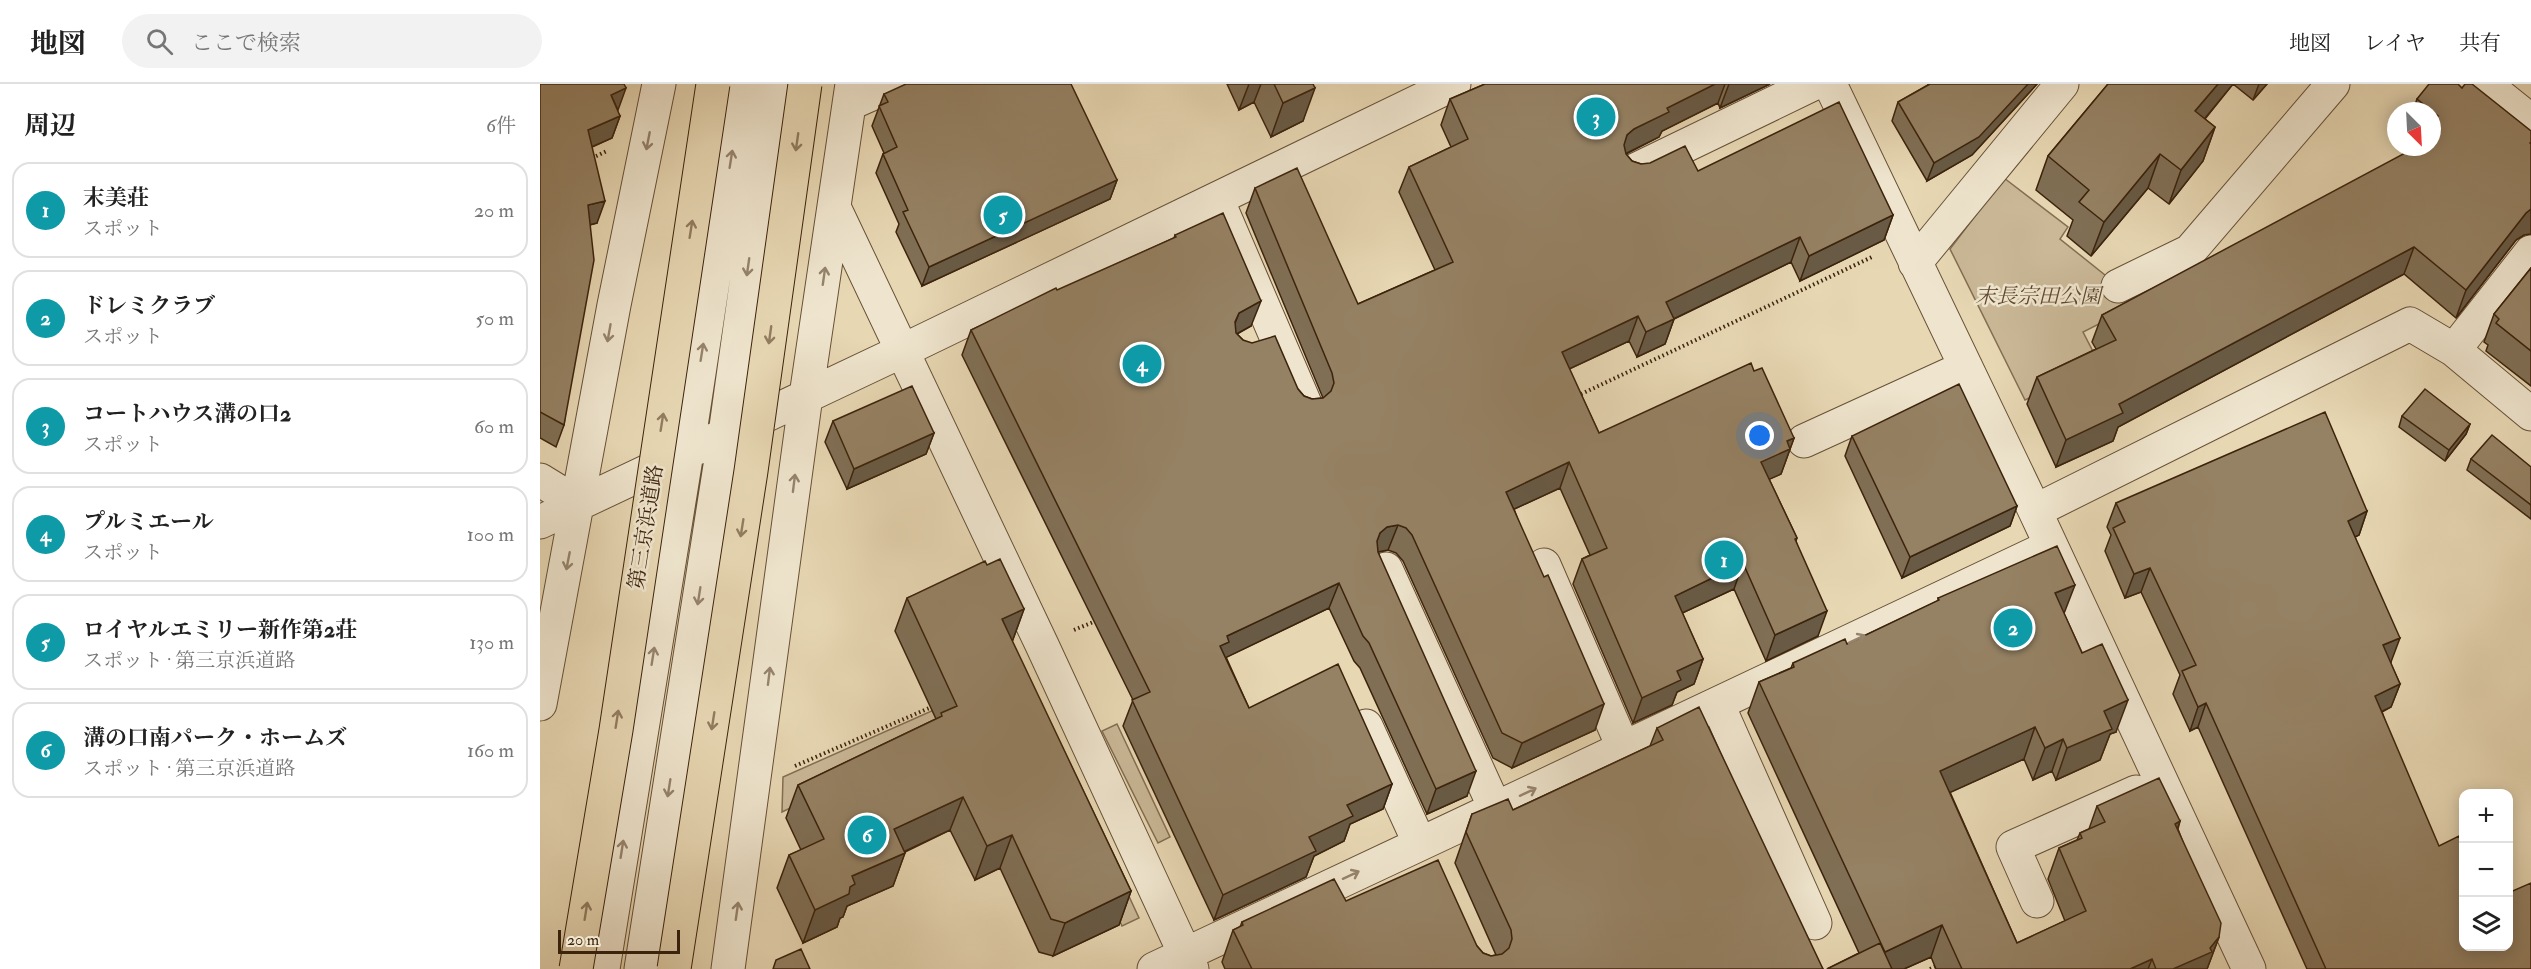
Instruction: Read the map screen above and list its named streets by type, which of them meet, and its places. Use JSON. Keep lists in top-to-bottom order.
{
  "streets": {
    "highway": ["第三京浜道路"]
  },
  "parks": ["末長宗田公園"],
  "scale_bar": "20 m",
  "north": "bottom right",
  "page": {
    "header": "地図",
    "search": "ここで検索",
    "nav": ["地図", "レイヤ", "共有"],
    "heading": ["周辺", "6件"],
    "pins": [
      "3",
      "5",
      "4",
      "1",
      "2",
      "6"
    ],
    "list": [
      {
        "mark": "1",
        "name": "末美荘",
        "note": "スポット",
        "value": "20 m"
      },
      {
        "mark": "2",
        "name": "ドレミクラブ",
        "note": "スポット",
        "value": "50 m"
      },
      {
        "mark": "3",
        "name": "コートハウス溝の口2",
        "note": "スポット",
        "value": "60 m"
      },
      {
        "mark": "4",
        "name": "プルミエール",
        "note": "スポット",
        "value": "100 m"
      },
      {
        "mark": "5",
        "name": "ロイヤルエミリー新作第2荘",
        "note": "スポット · 第三京浜道路",
        "value": "130 m"
      },
      {
        "mark": "6",
        "name": "溝の口南パーク・ホームズ",
        "note": "スポット · 第三京浜道路",
        "value": "160 m"
      }
    ],
    "map_buttons": ["+", "−"],
    "scale": "20 m"
  }
}
